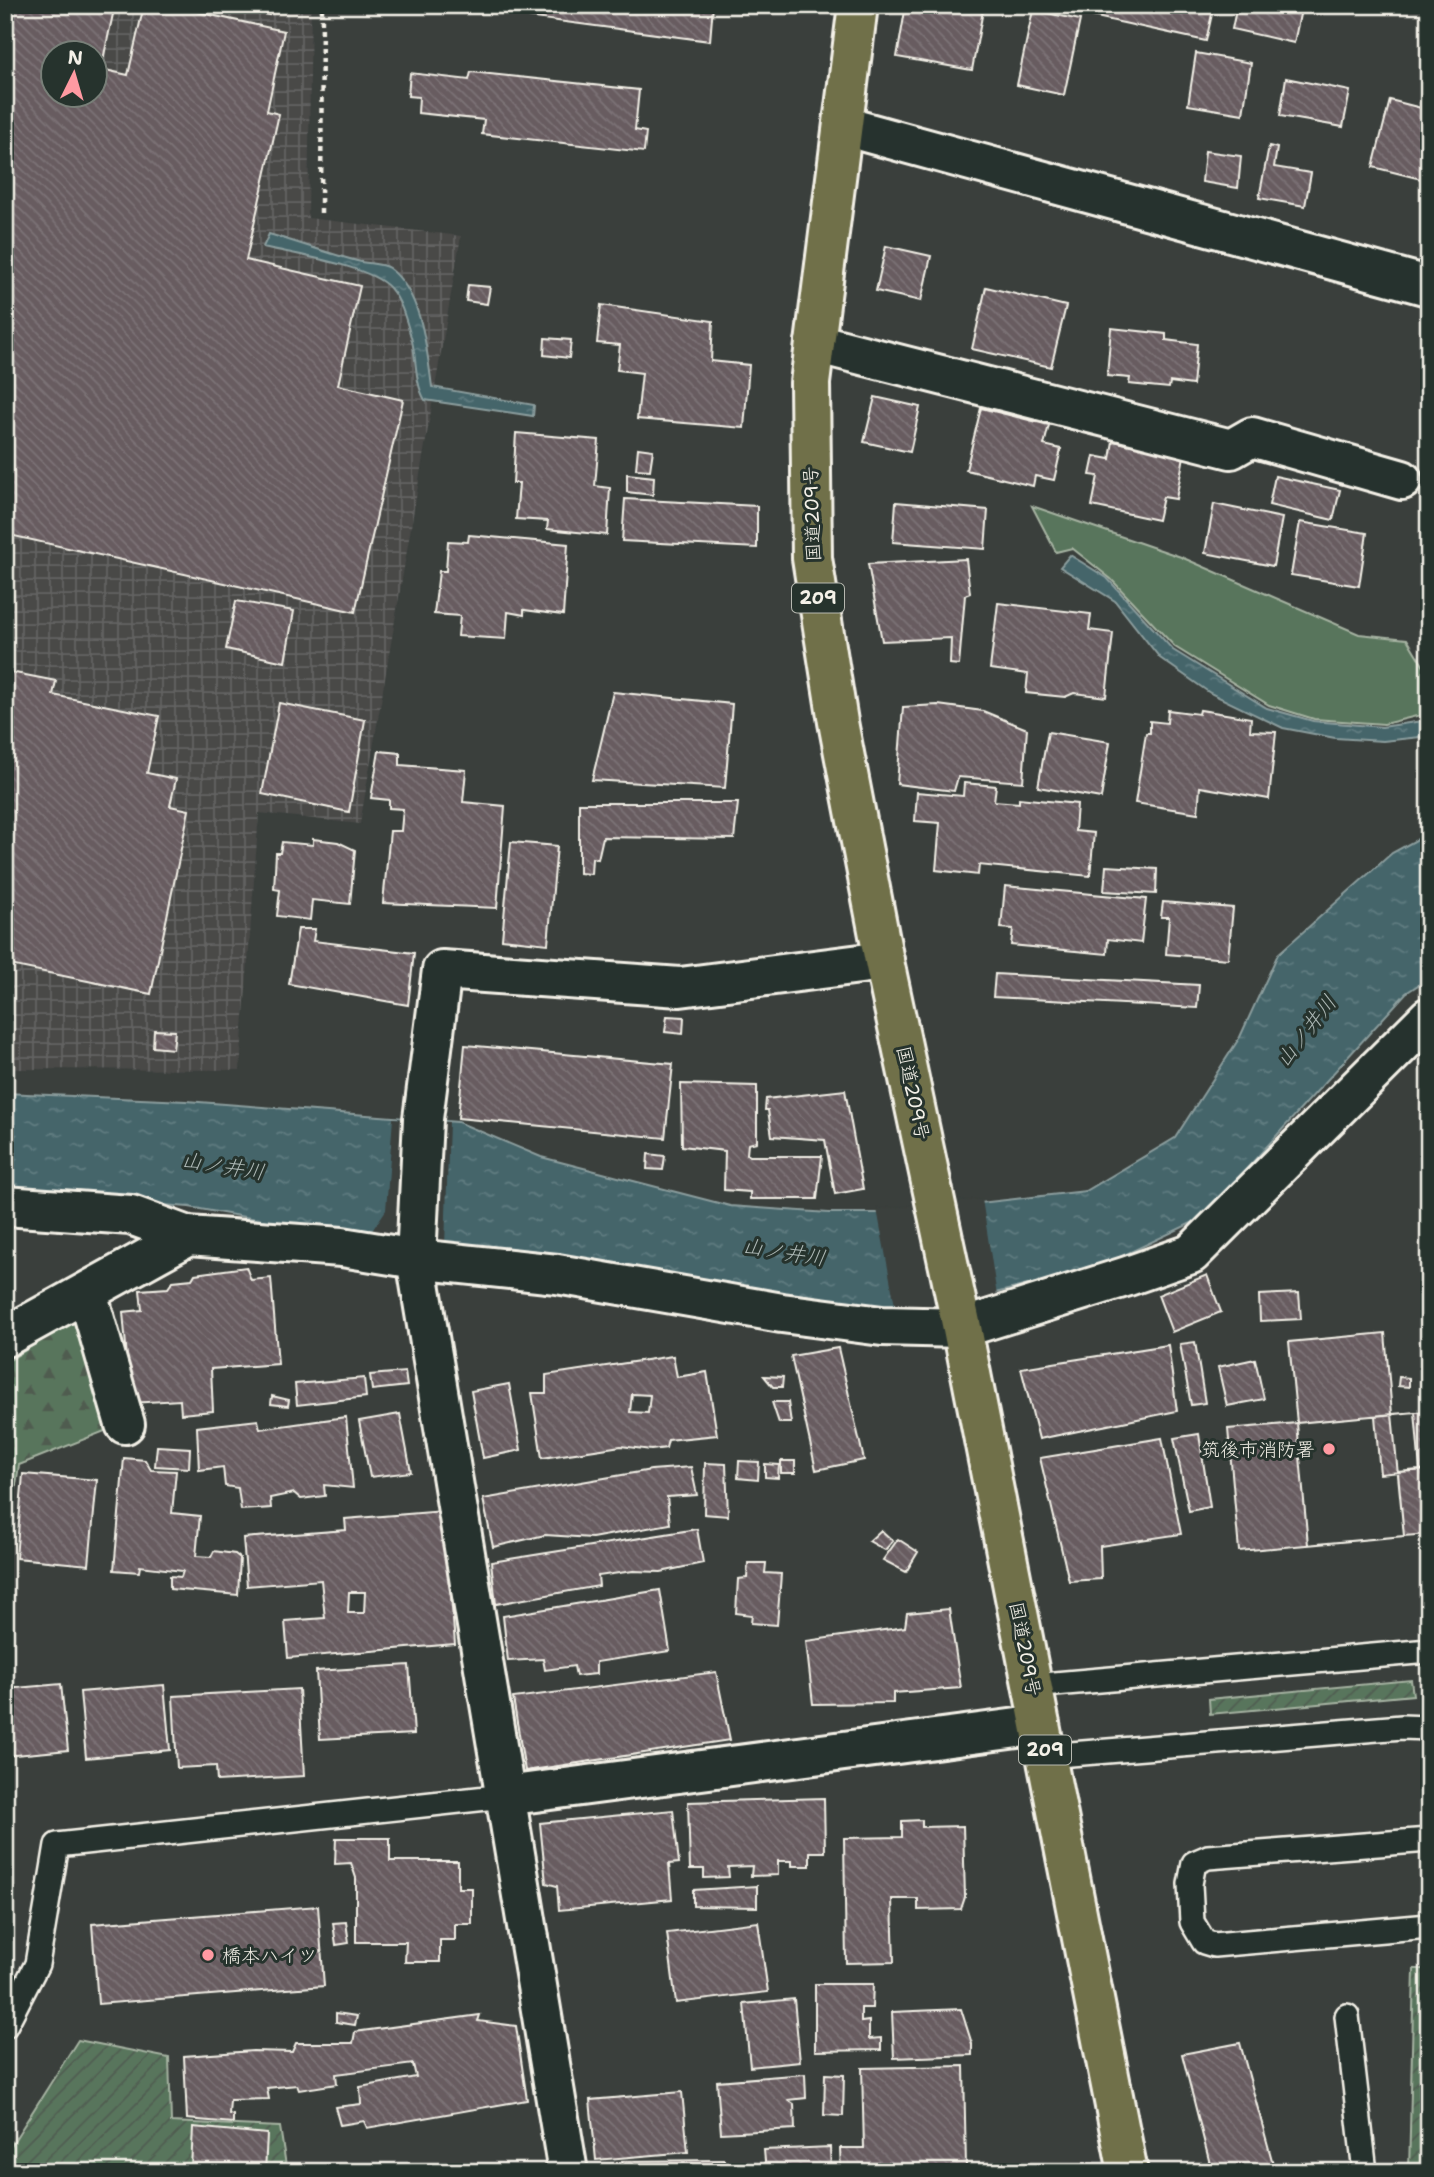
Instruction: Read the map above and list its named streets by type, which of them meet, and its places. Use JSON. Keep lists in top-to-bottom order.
{
  "streets": {
    "highway": ["国道209号", "209"]
  },
  "water": ["山ノ井川"],
  "places": ["筑後市消防署", "橋本ハイツ"],
  "north": "top"
}
